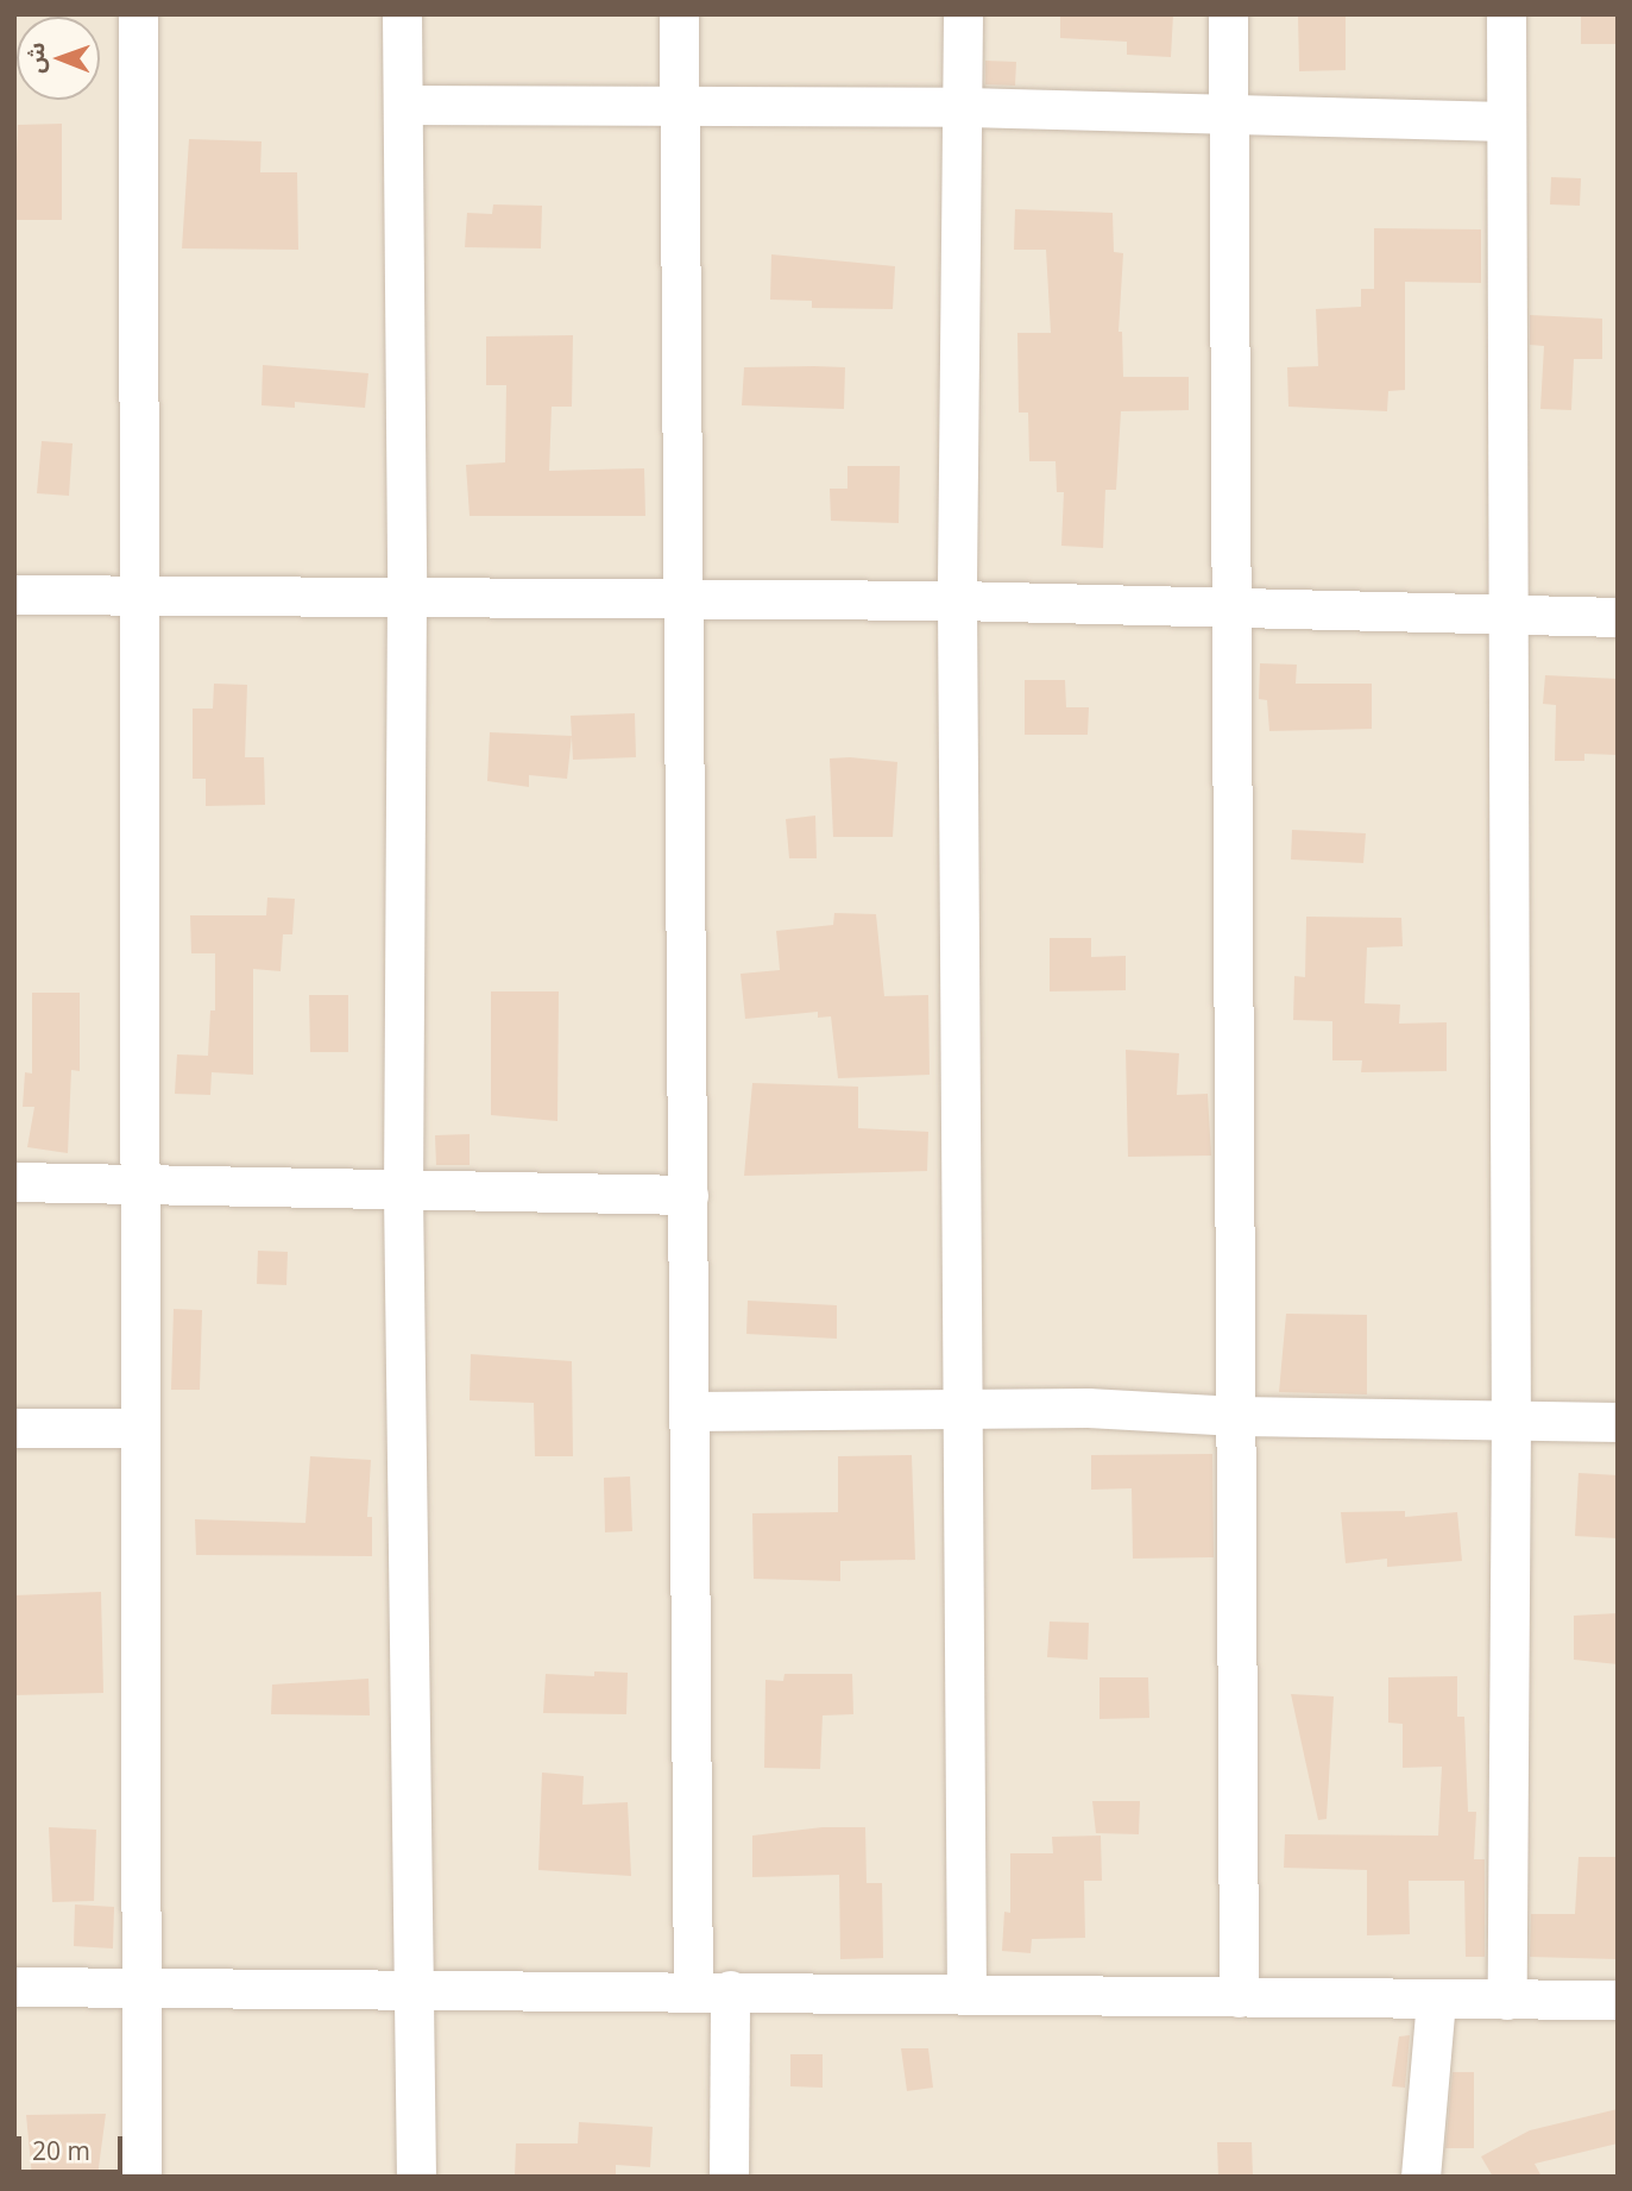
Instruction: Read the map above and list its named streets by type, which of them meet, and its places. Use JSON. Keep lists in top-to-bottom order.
{
  "scale_bar": "20 m",
  "north": "left"
}
